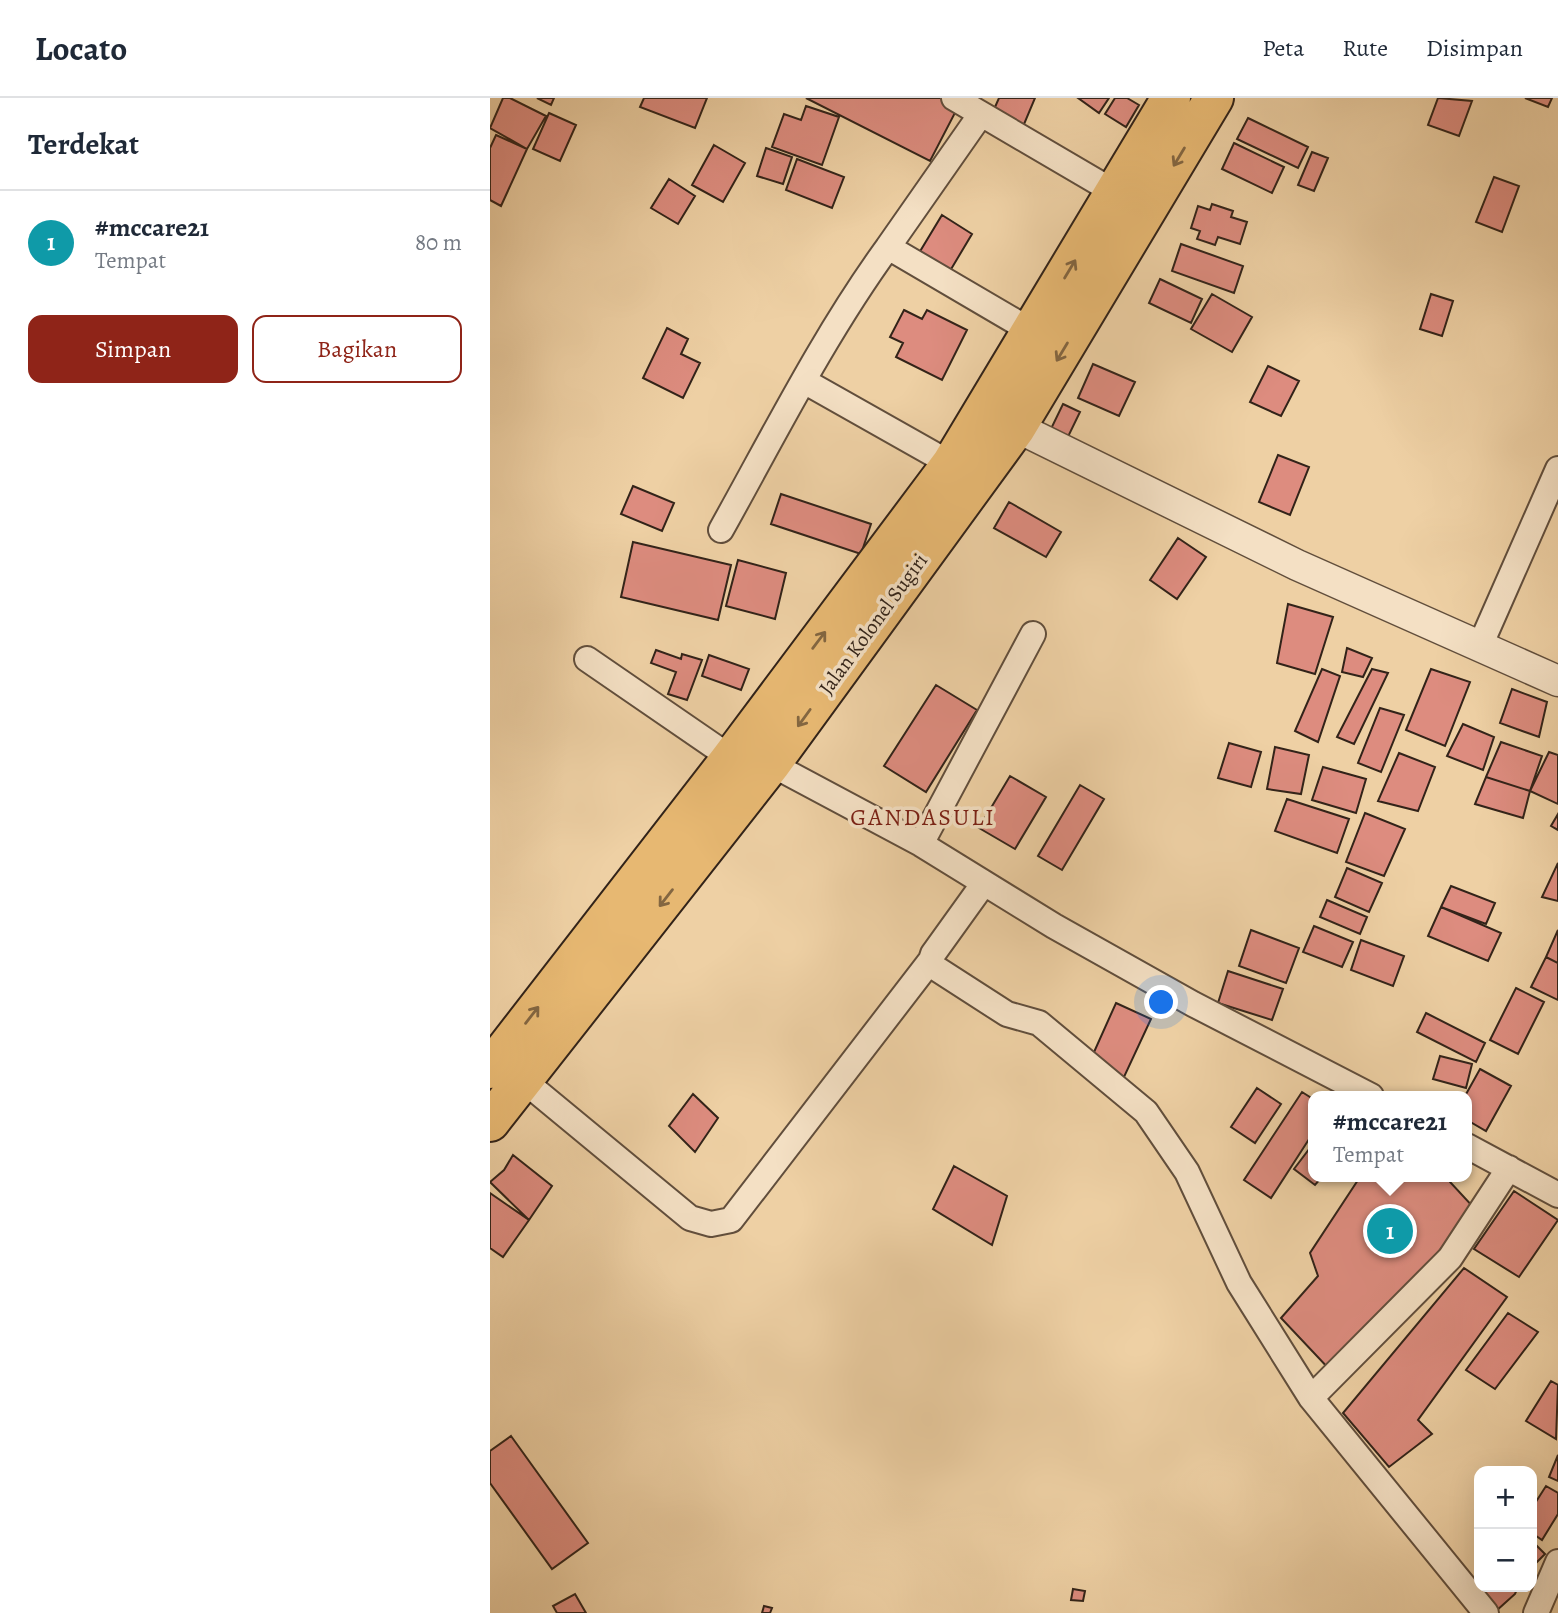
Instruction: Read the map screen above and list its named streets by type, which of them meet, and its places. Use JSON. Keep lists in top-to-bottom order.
{
  "streets": {
    "main road": ["Jalan Kolonel Sugiri"]
  },
  "districts": ["GANDASULI"],
  "page": {
    "header": "Locato",
    "nav": ["Peta", "Rute", "Disimpan"],
    "heading": "Terdekat",
    "list": [
      {
        "mark": "1",
        "name": "#mccare21",
        "note": "Tempat",
        "value": "80 m"
      }
    ],
    "buttons": ["Simpan", "Bagikan"],
    "popup": ["#mccare21", "Tempat"],
    "pins": "1",
    "map_buttons": ["+", "−"]
  }
}
